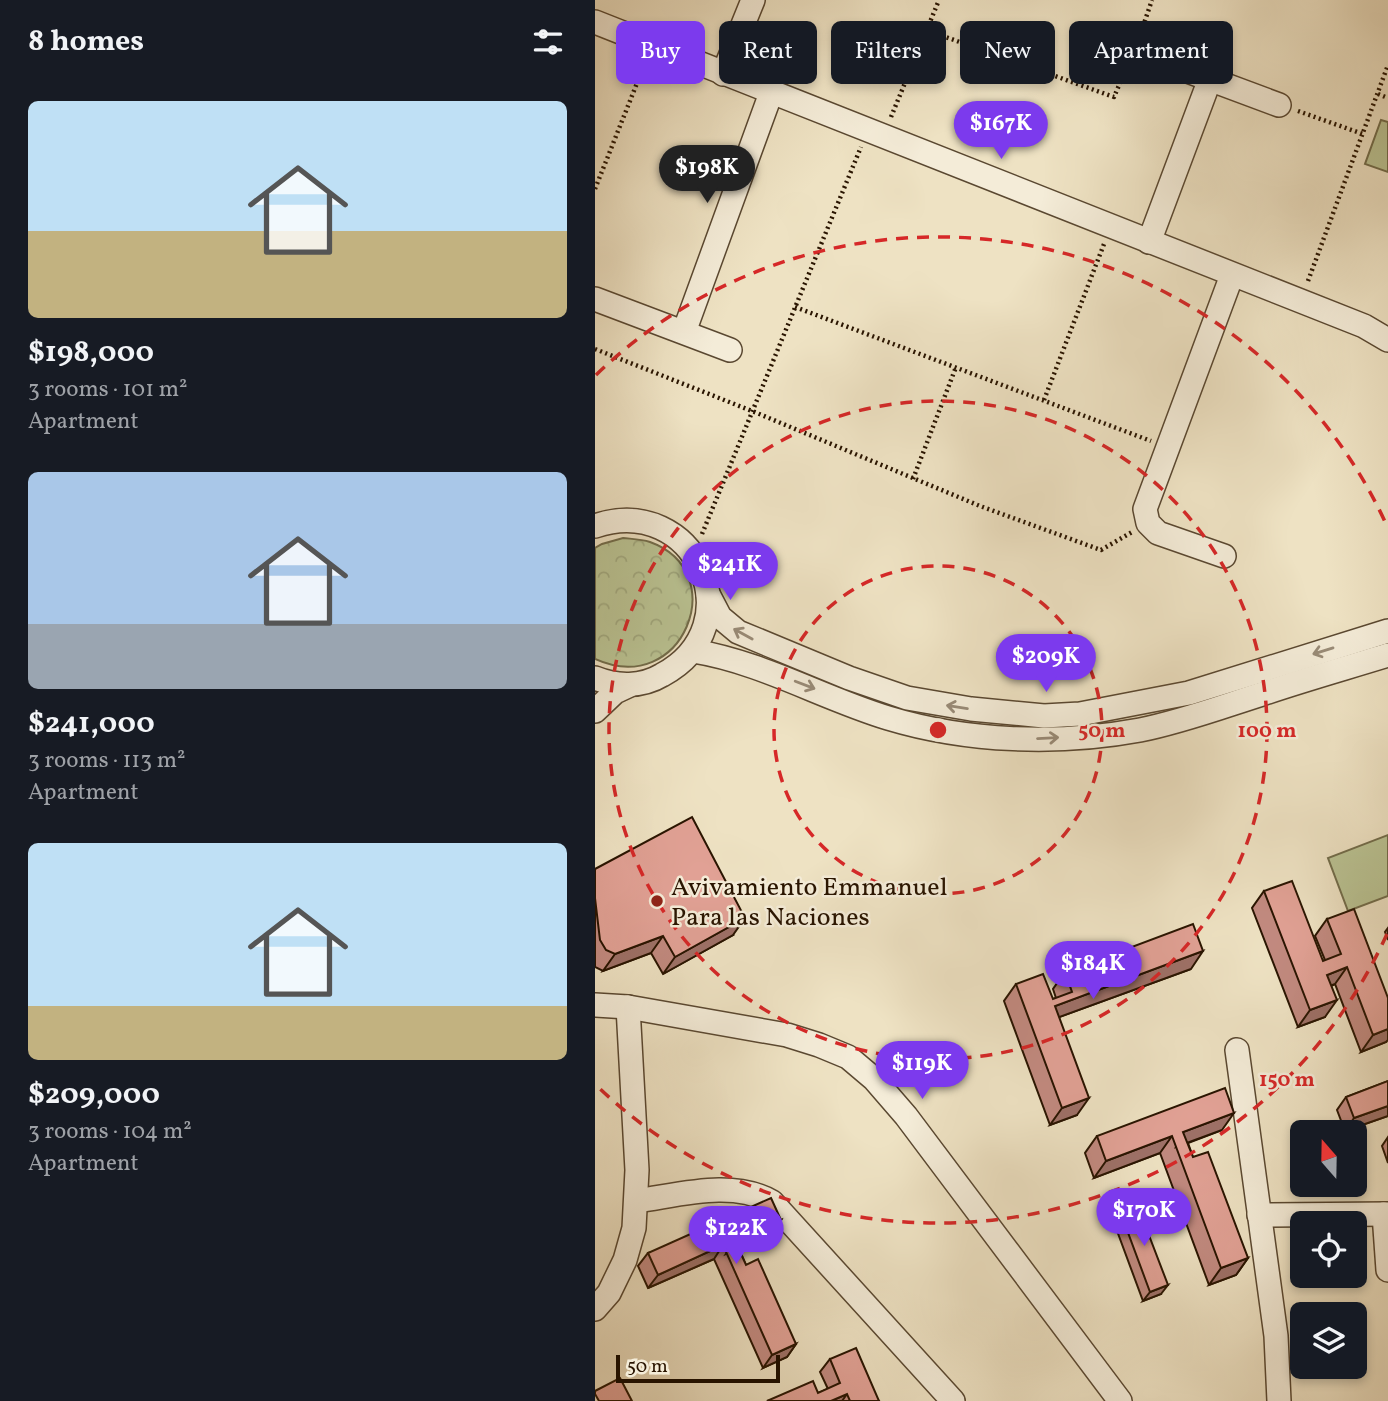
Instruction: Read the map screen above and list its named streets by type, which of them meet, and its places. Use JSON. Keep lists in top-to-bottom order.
{
  "places": ["Avivamiento Emmanuel Para las Naciones"],
  "scale_bar": "50 m",
  "north": "top",
  "page": {
    "heading": "8 homes",
    "chip": [
      "Buy",
      "Rent",
      "Filters",
      "New",
      "Apartment"
    ],
    "list": [
      {
        "name": "$198,000",
        "note": "3 rooms · 101 m² · Apartment"
      },
      {
        "name": "$241,000",
        "note": "3 rooms · 113 m² · Apartment"
      },
      {
        "name": "$209,000",
        "note": "3 rooms · 104 m² · Apartment"
      }
    ],
    "price": [
      "$167K",
      "$198K",
      "$241K",
      "$209K",
      "$184K",
      "$119K",
      "$170K",
      "$122K"
    ],
    "scale": "50 m"
  },
  "rings": ["50 m", "100 m", "150 m"]
}
